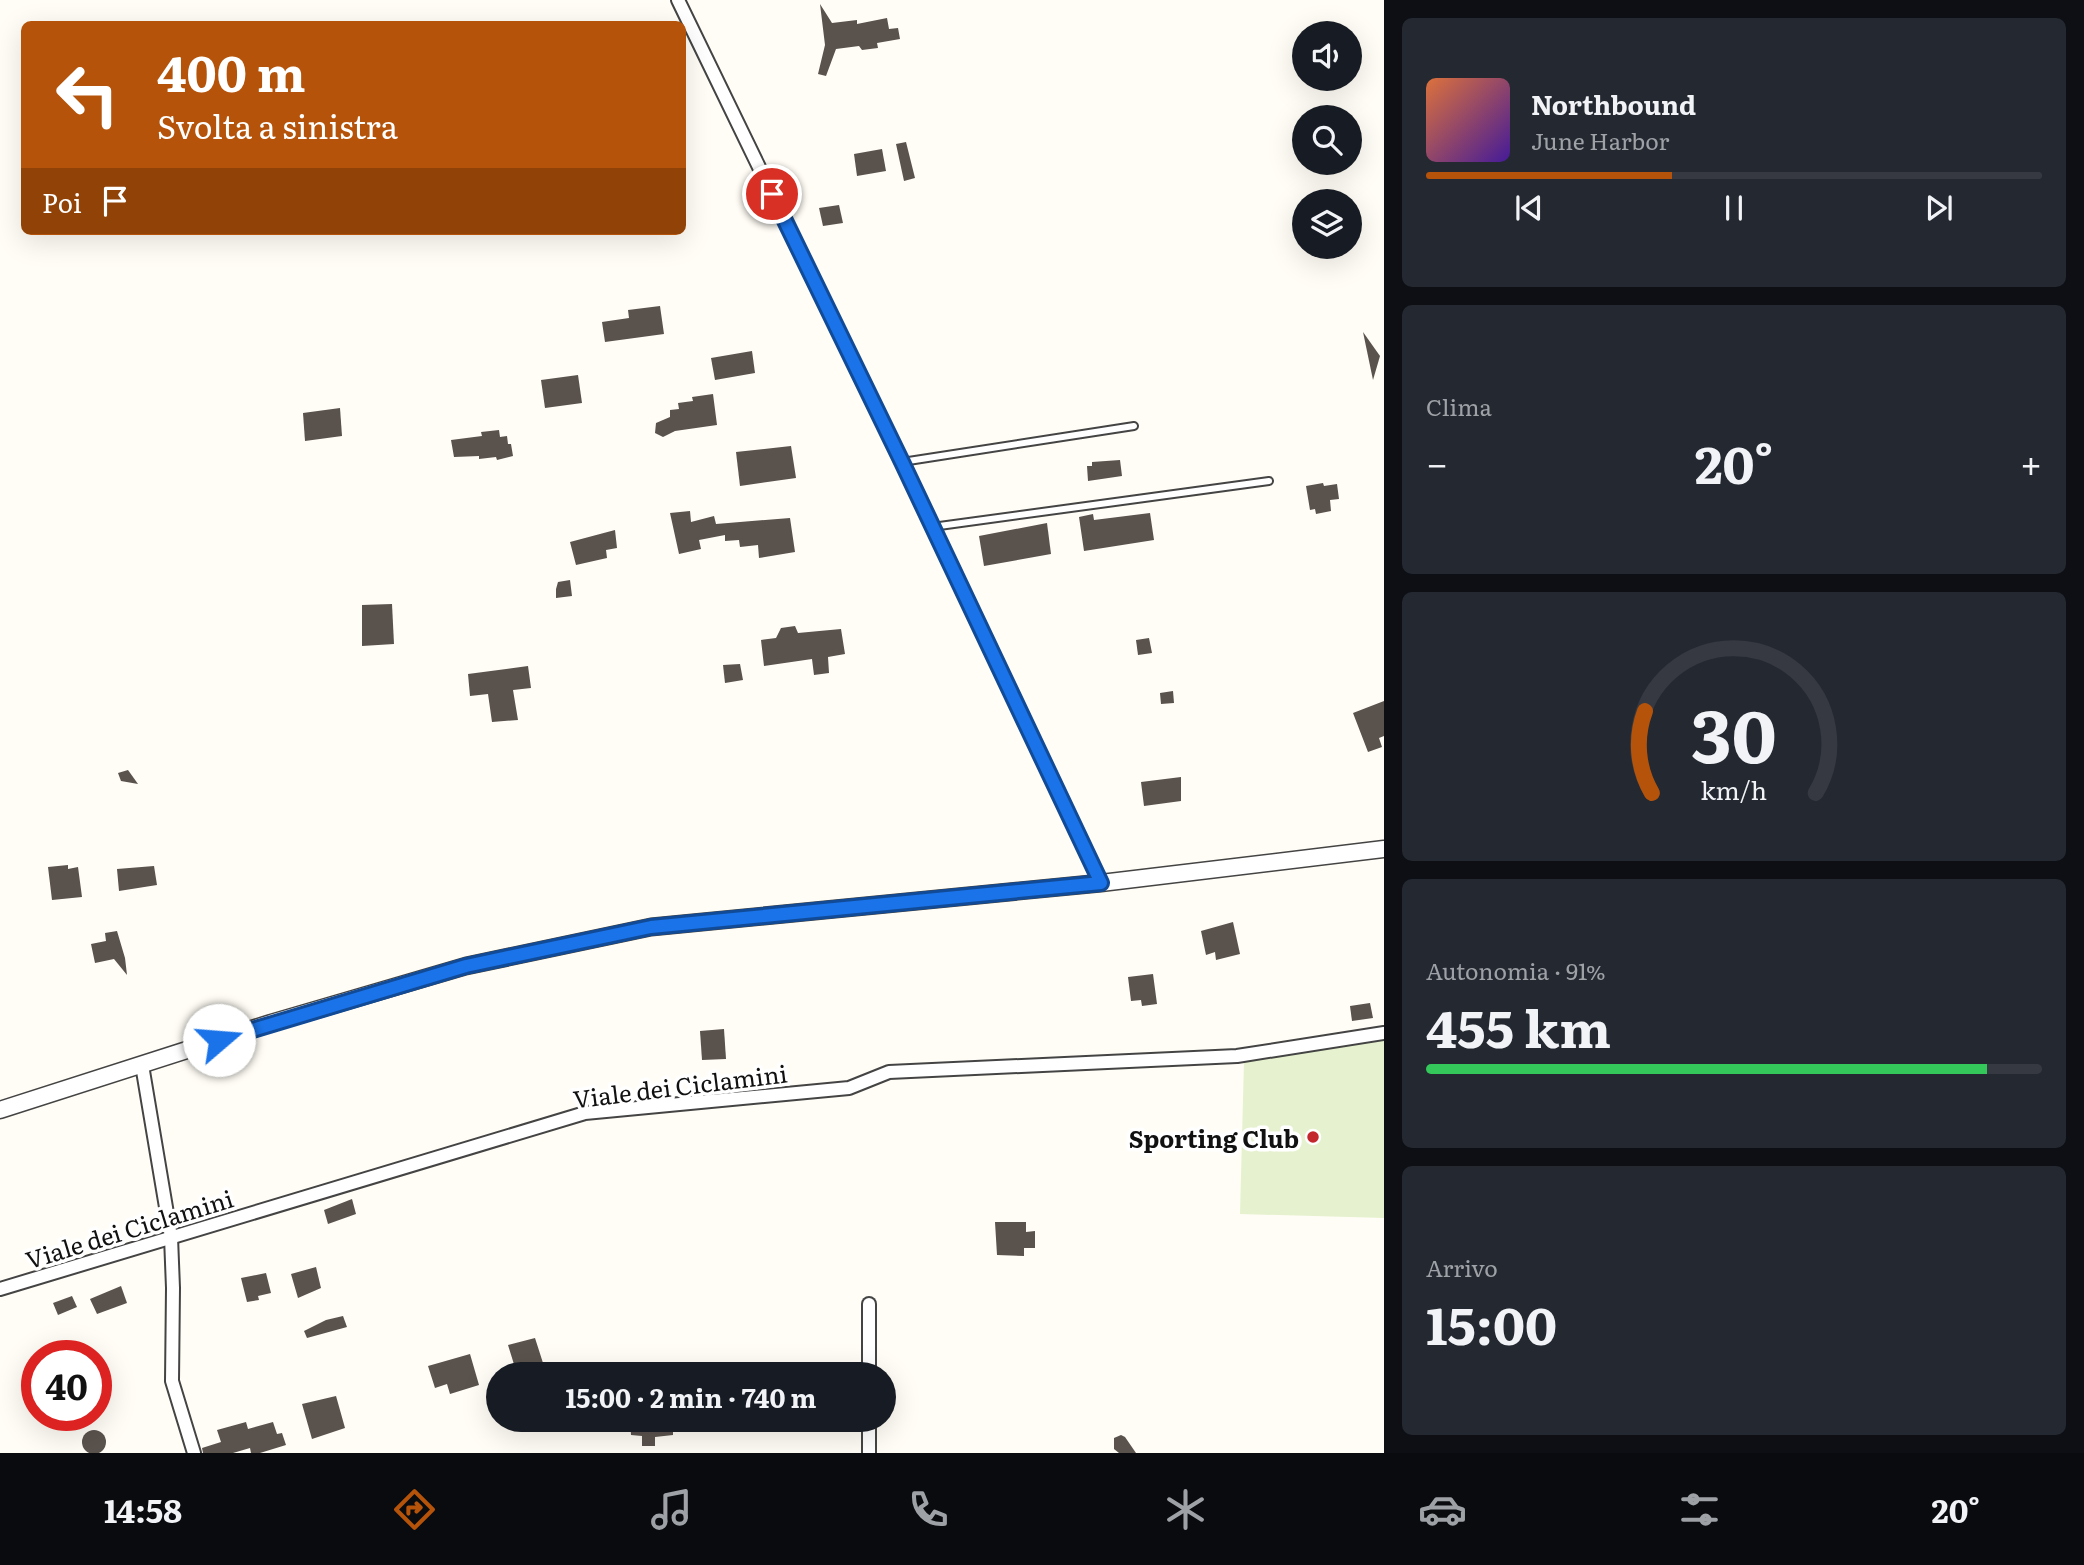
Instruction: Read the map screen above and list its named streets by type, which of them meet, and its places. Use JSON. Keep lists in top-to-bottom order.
{
  "streets": {
    "street": ["Viale dei Ciclamini"]
  },
  "places": ["Sporting Club"],
  "page": {
    "turn": ["400 m", "Svolta a sinistra"],
    "song": ["Northbound", "June Harbor"],
    "then": "Poi",
    "tile": [
      "Clima",
      ["Autonomia · 91%", "455 km"],
      ["Arrivo", "15:00"]
    ],
    "heat": ["−", "20°", "+"],
    "limit": "40",
    "trip": "15:00 · 2 min · 740 m",
    "tabs": ["14:58", "20°"],
    "gauge": ["30", "km/h"]
  }
}
